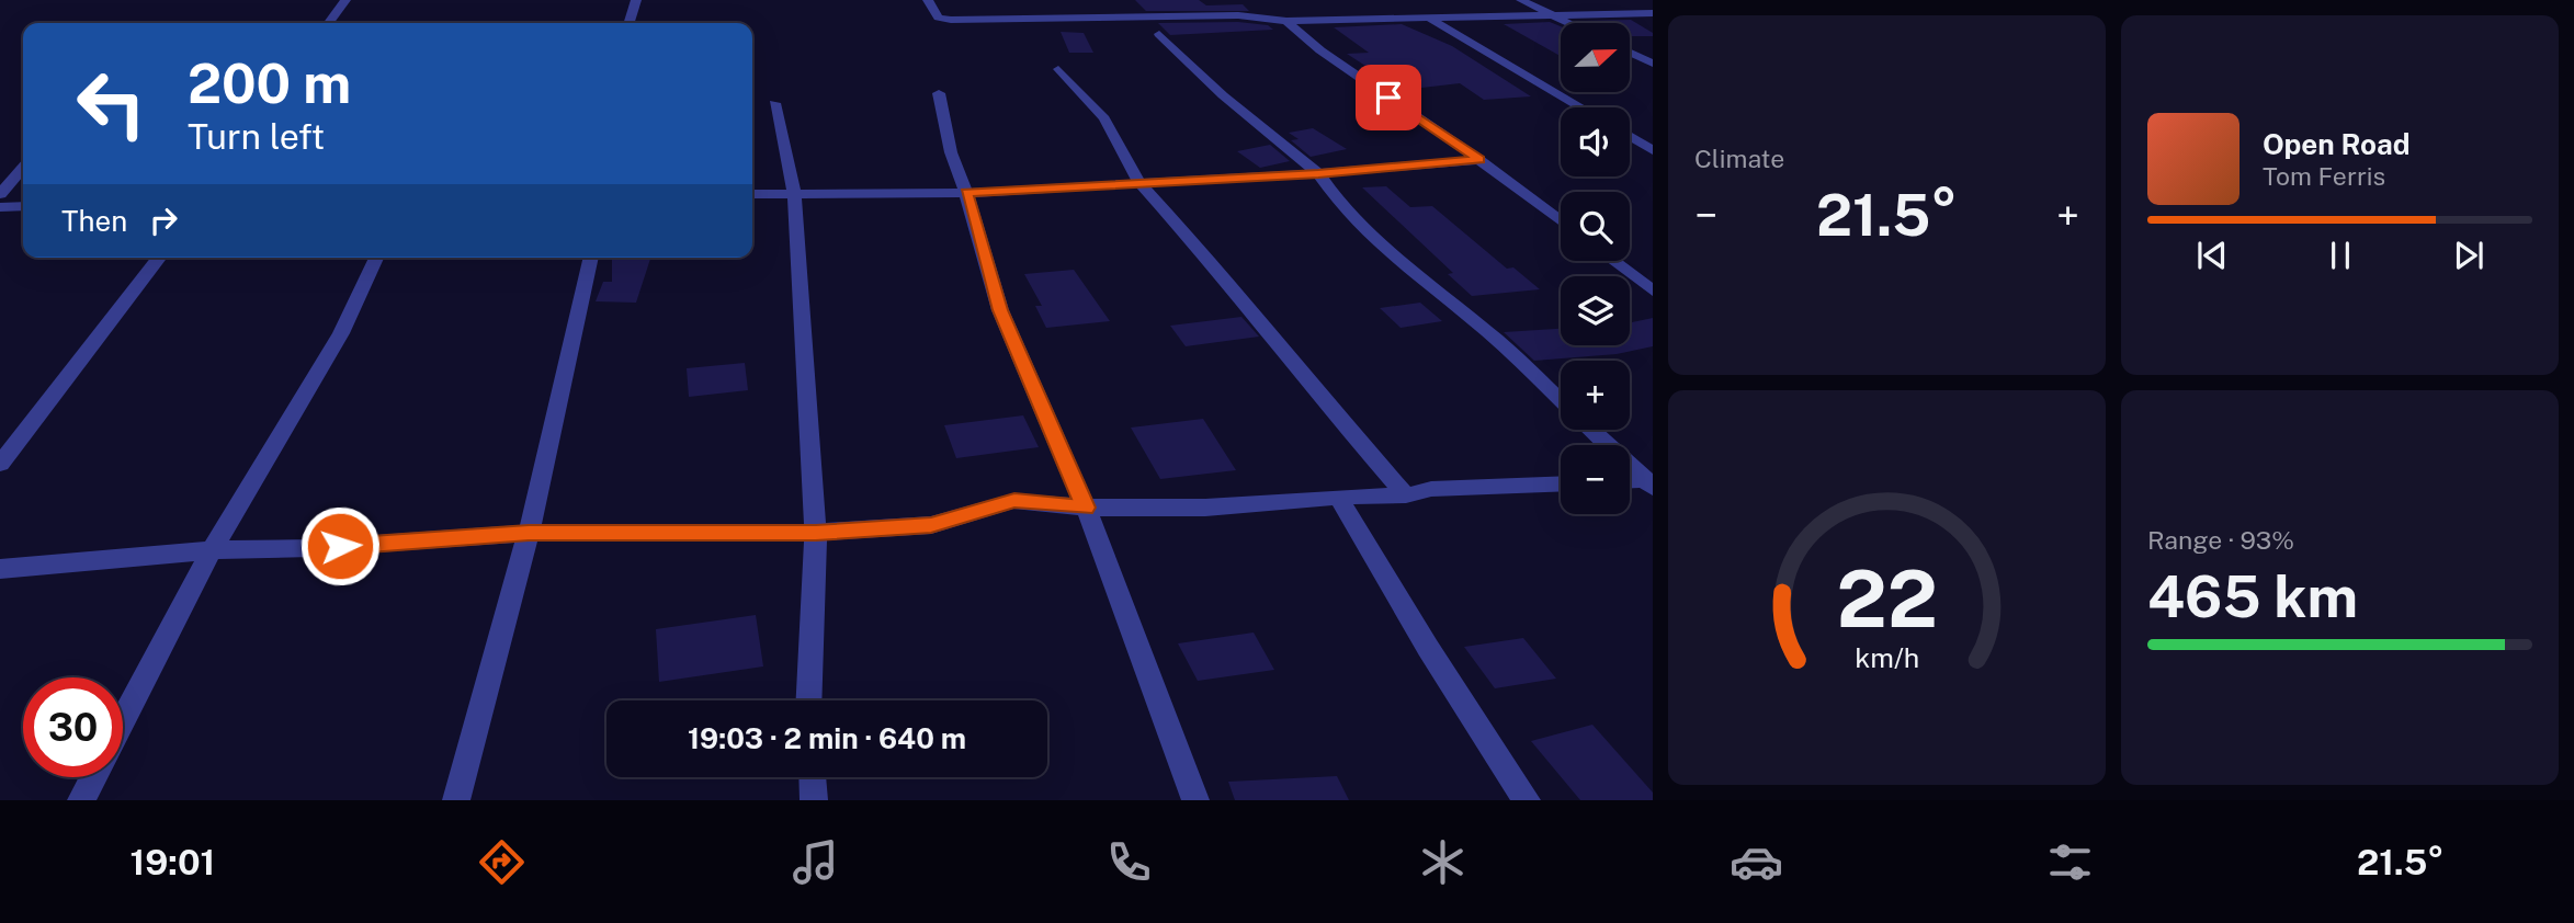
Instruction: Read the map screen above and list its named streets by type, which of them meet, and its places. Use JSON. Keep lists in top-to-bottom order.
{
  "north": "right",
  "page": {
    "tile": [
      "Climate",
      ["Range · 93%", "465 km"]
    ],
    "map_buttons": ["+", "−"],
    "turn": ["200 m", "Turn left"],
    "song": ["Open Road", "Tom Ferris"],
    "then": "Then",
    "heat": ["−", "21.5°", "+"],
    "limit": "30",
    "trip": "19:03 · 2 min · 640 m",
    "tabs": ["19:01", "21.5°"],
    "gauge": ["22", "km/h"]
  }
}
